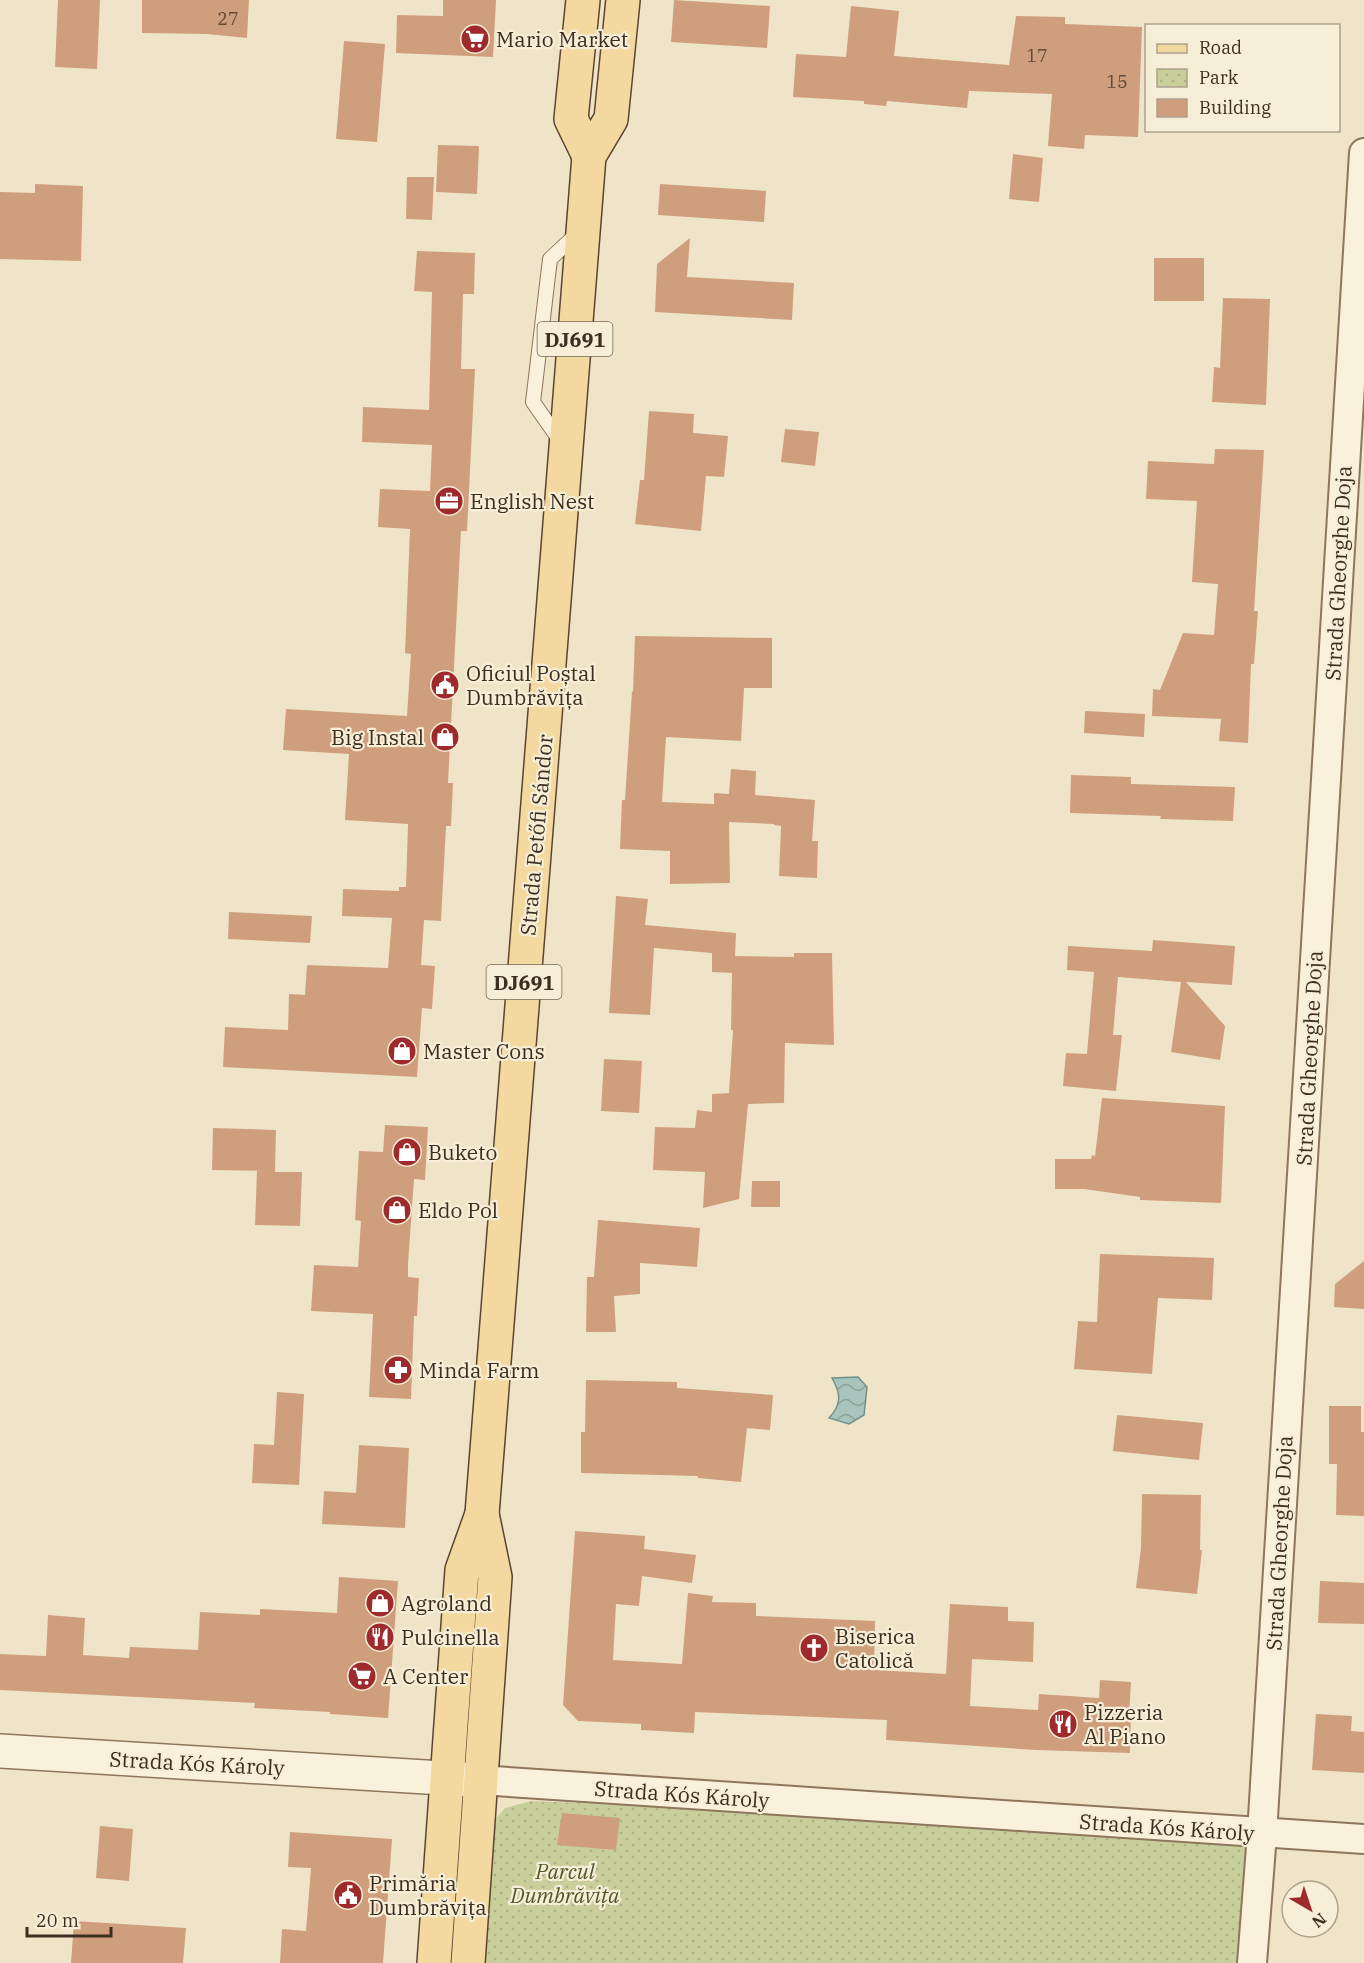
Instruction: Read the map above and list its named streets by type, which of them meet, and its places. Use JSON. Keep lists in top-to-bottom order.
{
  "streets": {
    "main road": ["DJ691", "Strada Petőfi Sándor"],
    "street": ["Strada Gheorghe Doja", "Strada Kós Károly"]
  },
  "crossings": [
    ["Strada Gheorghe Doja", "Strada Kós Károly"],
    ["Strada Petőfi Sándor", "Strada Kós Károly"]
  ],
  "parks": ["Parcul Dumbrăvița"],
  "places": {
    "supermarket": ["Mario Market", "A Center"],
    "office": ["English Nest"],
    "public building": ["Oficiul Poștal Dumbrăvița", "Primăria Dumbrăvița"],
    "shop": [
      "Big Instal",
      "Master Cons",
      "Buketo",
      "Eldo Pol",
      "Agroland"
    ],
    "pharmacy": ["Minda Farm"],
    "restaurant": ["Pulcinella", "Pizzeria Al Piano"],
    "church": ["Biserica Catolică"]
  },
  "house_numbers": ["27", "17", "15"],
  "legend": ["Road", "Park", "Building"],
  "scale_bar": "20 m",
  "north": "bottom right"
}
